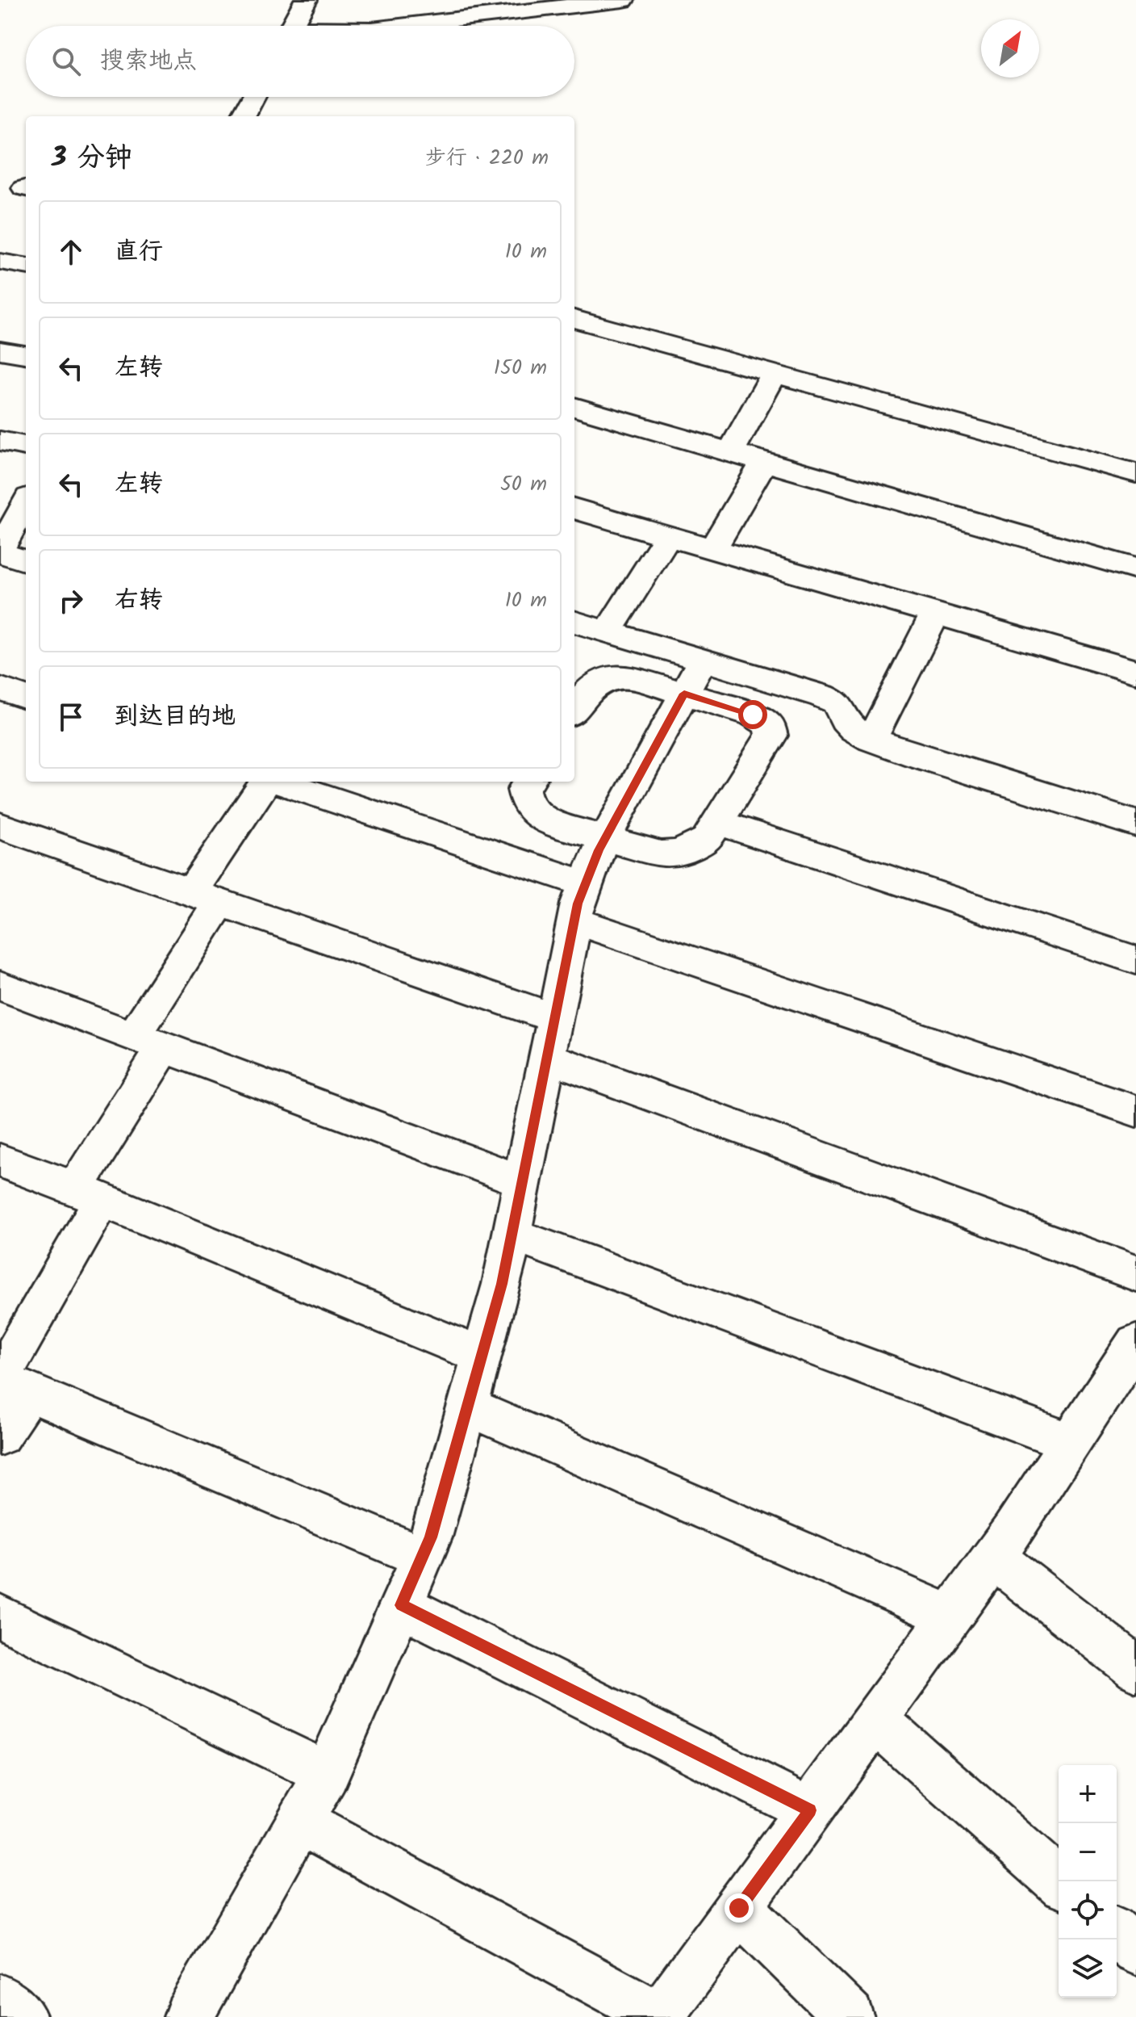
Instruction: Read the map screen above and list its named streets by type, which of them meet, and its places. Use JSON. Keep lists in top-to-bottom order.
{
  "north": "top right",
  "page": {
    "search": "搜索地点",
    "heading": ["3 分钟", "步行 · 220 m"],
    "list": [
      ["直行", "10 m"],
      ["左转", "150 m"],
      ["左转", "50 m"],
      ["右转", "10 m"],
      "到达目的地"
    ],
    "map_buttons": ["+", "−"]
  }
}
